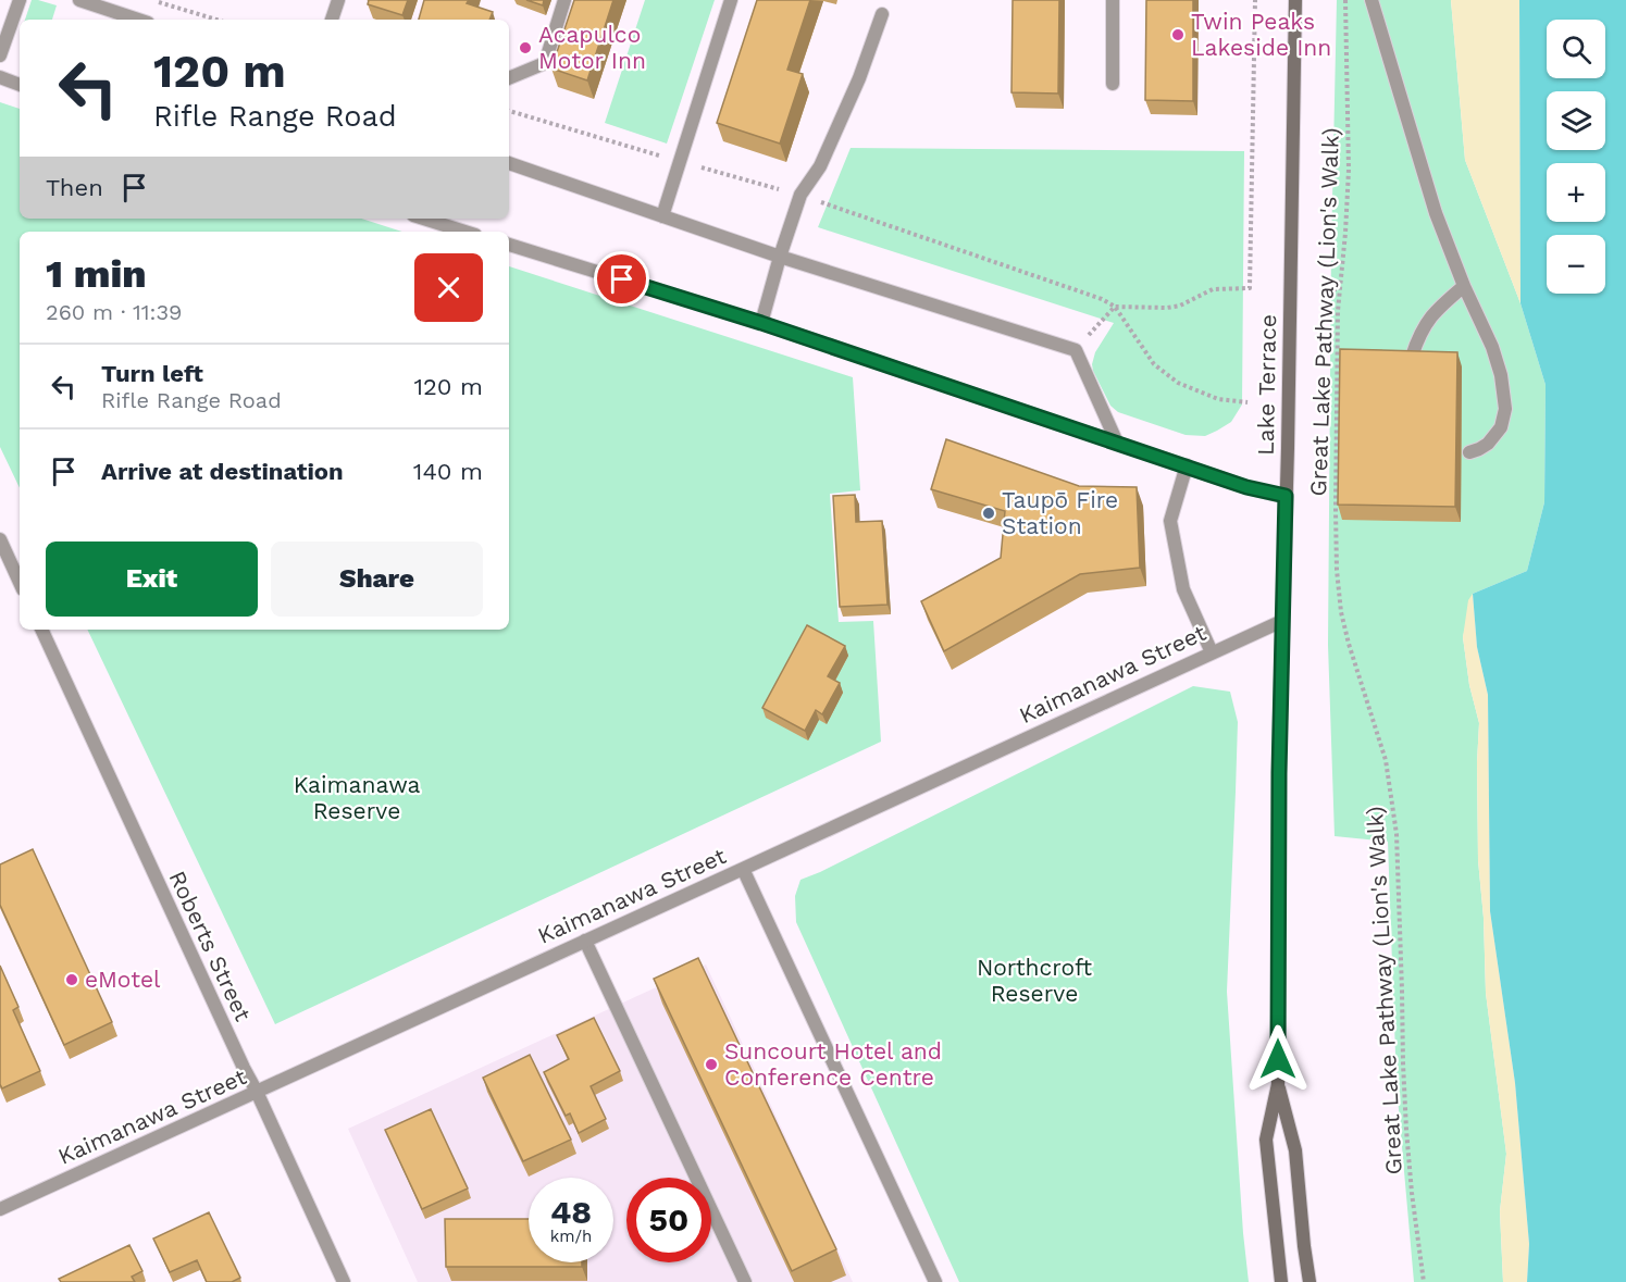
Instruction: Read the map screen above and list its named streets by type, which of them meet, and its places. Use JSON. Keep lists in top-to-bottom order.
{
  "streets": {
    "main road": ["Lake Terrace"],
    "street": ["Kaimanawa Street", "Roberts Street"],
    "path": ["Great Lake Pathway (Lion's Walk)"]
  },
  "crossings": [
    ["Lake Terrace", "Kaimanawa Street"],
    ["Kaimanawa Street", "Roberts Street"]
  ],
  "parks": ["Kaimanawa Reserve", "Northcroft Reserve"],
  "places": [
    "Twin Peaks Lakeside Inn",
    "Acapulco Motor Inn",
    "Taupō Fire Station",
    "eMotel",
    "Suncourt Hotel and Conference Centre"
  ],
  "page": {
    "map_buttons": ["+", "−"],
    "turn": ["120 m", "Rifle Range Road"],
    "then": "Then",
    "heading": ["1 min", "260 m · 11:39"],
    "list": [
      {
        "name": "Turn left",
        "note": "Rifle Range Road",
        "value": "120 m"
      },
      {
        "name": "Arrive at destination",
        "value": "140 m"
      }
    ],
    "buttons": ["Exit", "Share"],
    "speed": "48 km/h",
    "limit": "50"
  }
}
